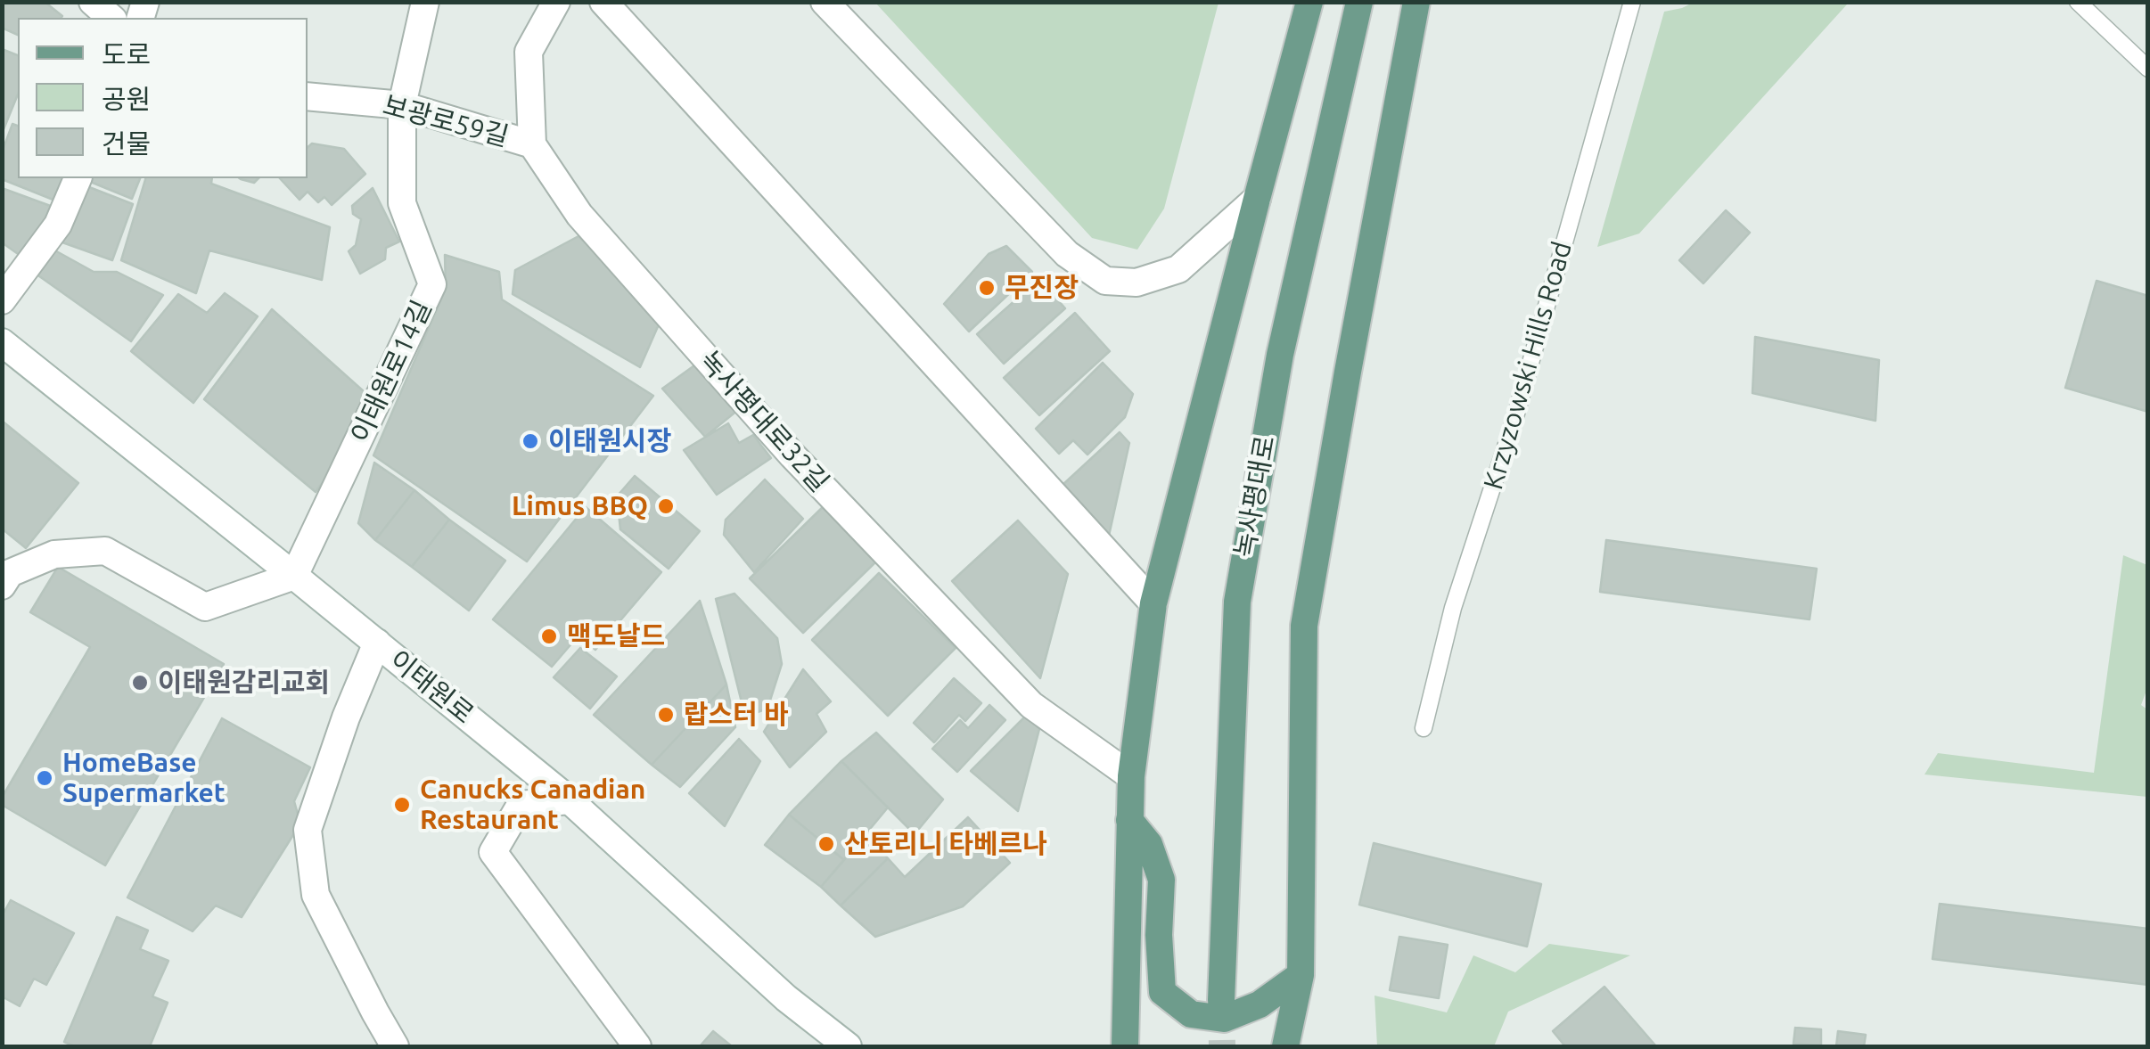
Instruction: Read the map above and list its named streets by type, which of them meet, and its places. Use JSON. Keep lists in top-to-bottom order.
{
  "streets": {
    "main road": ["녹사평대로"],
    "street": [
      "보광로59길",
      "이태원로14길",
      "녹사평대로32길",
      "이태원로"
    ],
    "lane": ["Krzyzowski Hills Road"]
  },
  "crossings": [
    ["보광로59길", "이태원로14길"],
    ["보광로59길", "녹사평대로32길"],
    ["이태원로14길", "이태원로"]
  ],
  "places": [
    "무진장",
    "이태원시장",
    "Limus BBQ",
    "맥도날드",
    "이태원감리교회",
    "랍스터 바",
    "HomeBase Supermarket",
    "Canucks Canadian Restaurant",
    "산토리니 타베르나"
  ],
  "legend": ["도로", "공원", "건물"]
}
